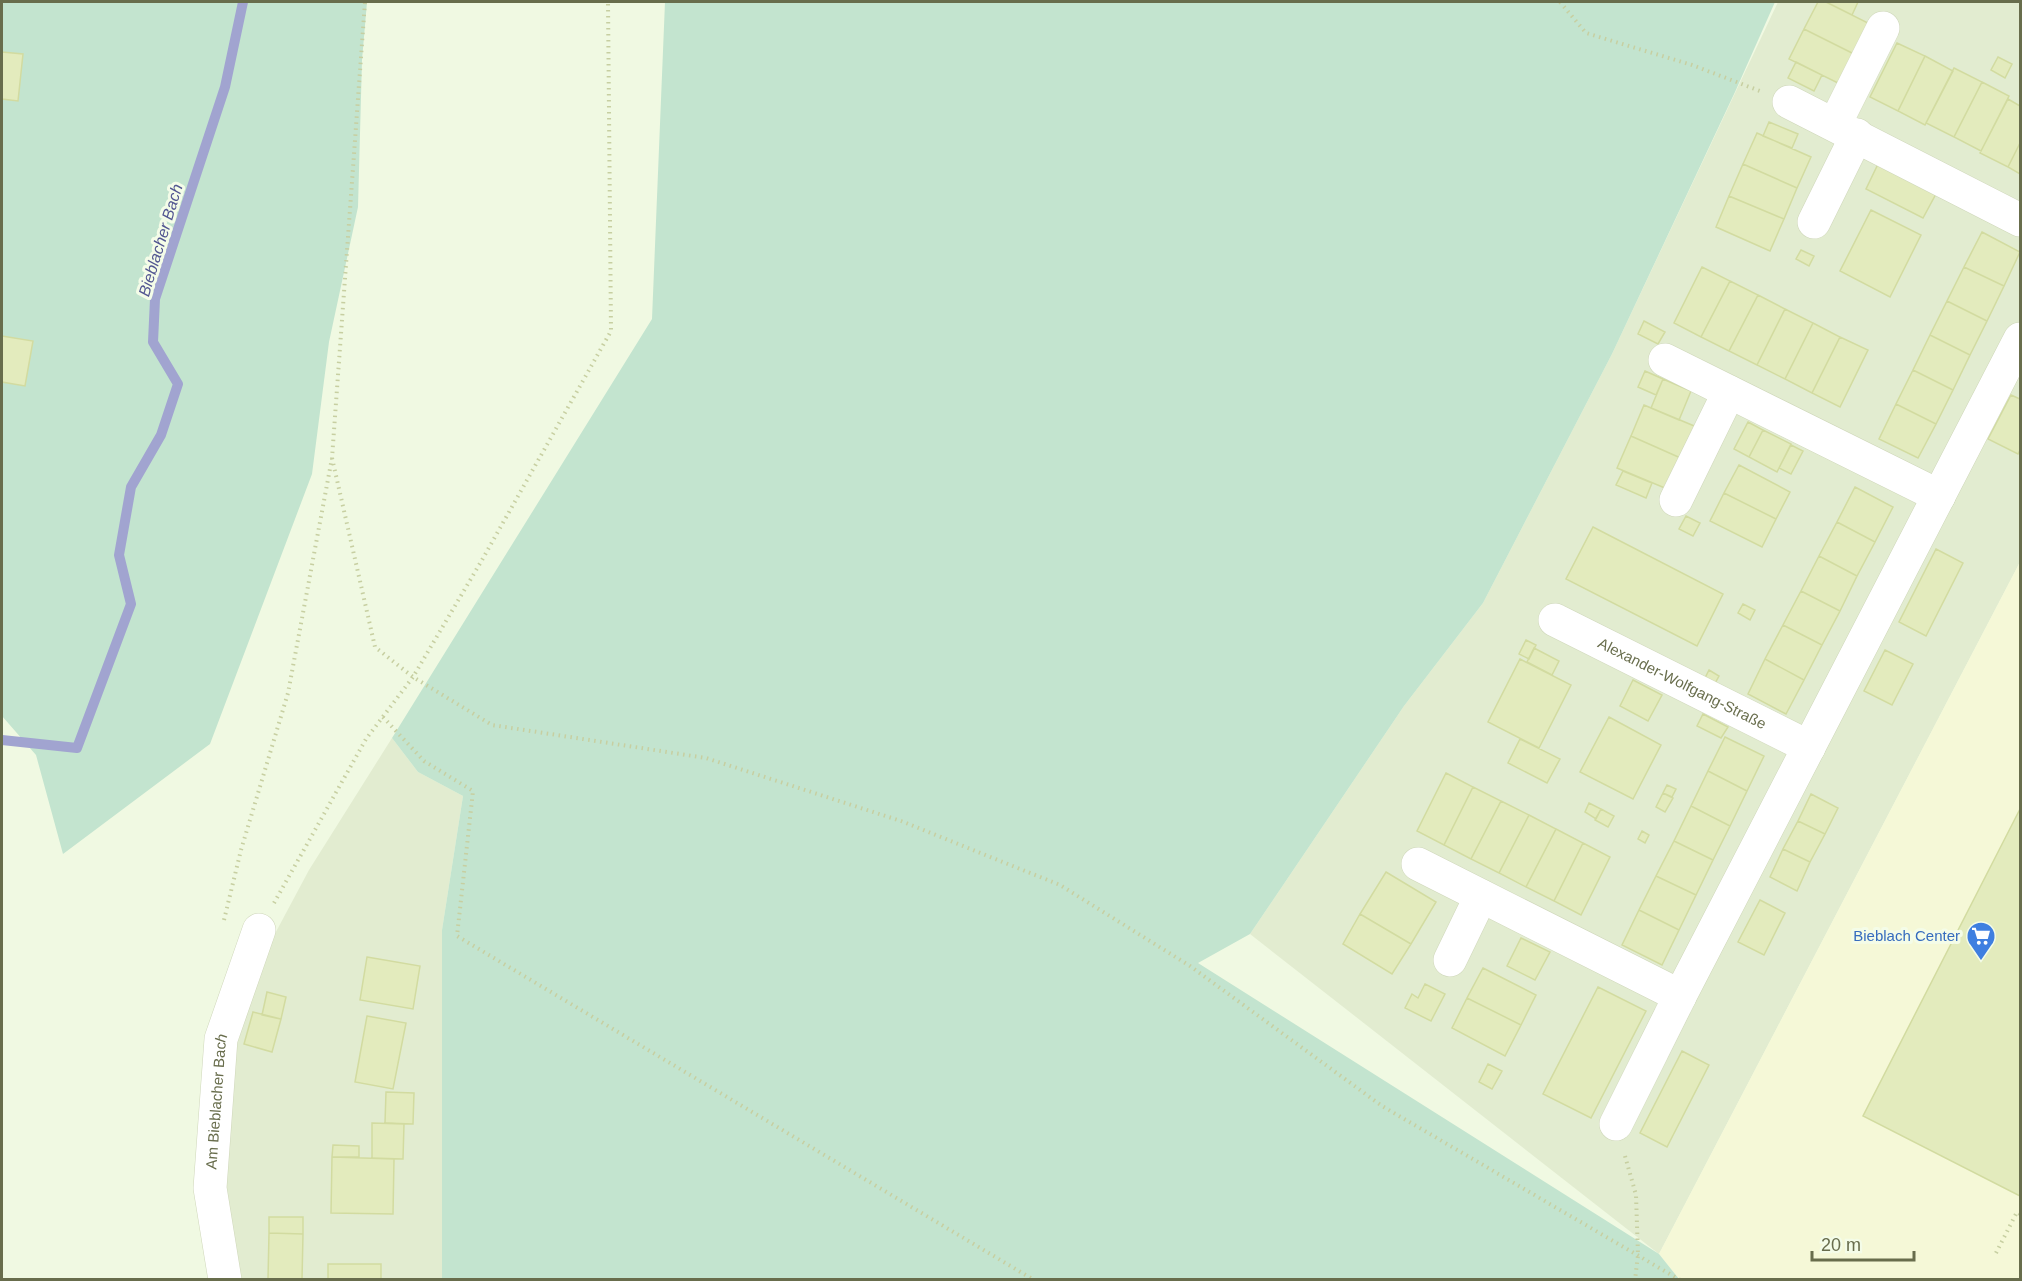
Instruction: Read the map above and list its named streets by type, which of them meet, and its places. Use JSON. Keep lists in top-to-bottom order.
{
  "streets": {
    "street": ["Alexander-Wolfgang-Straße", "Am Bieblacher Bach"]
  },
  "water": ["Bieblacher Bach"],
  "places": {
    "supermarket": ["Bieblach Center"]
  },
  "scale_bar": "20 m"
}
